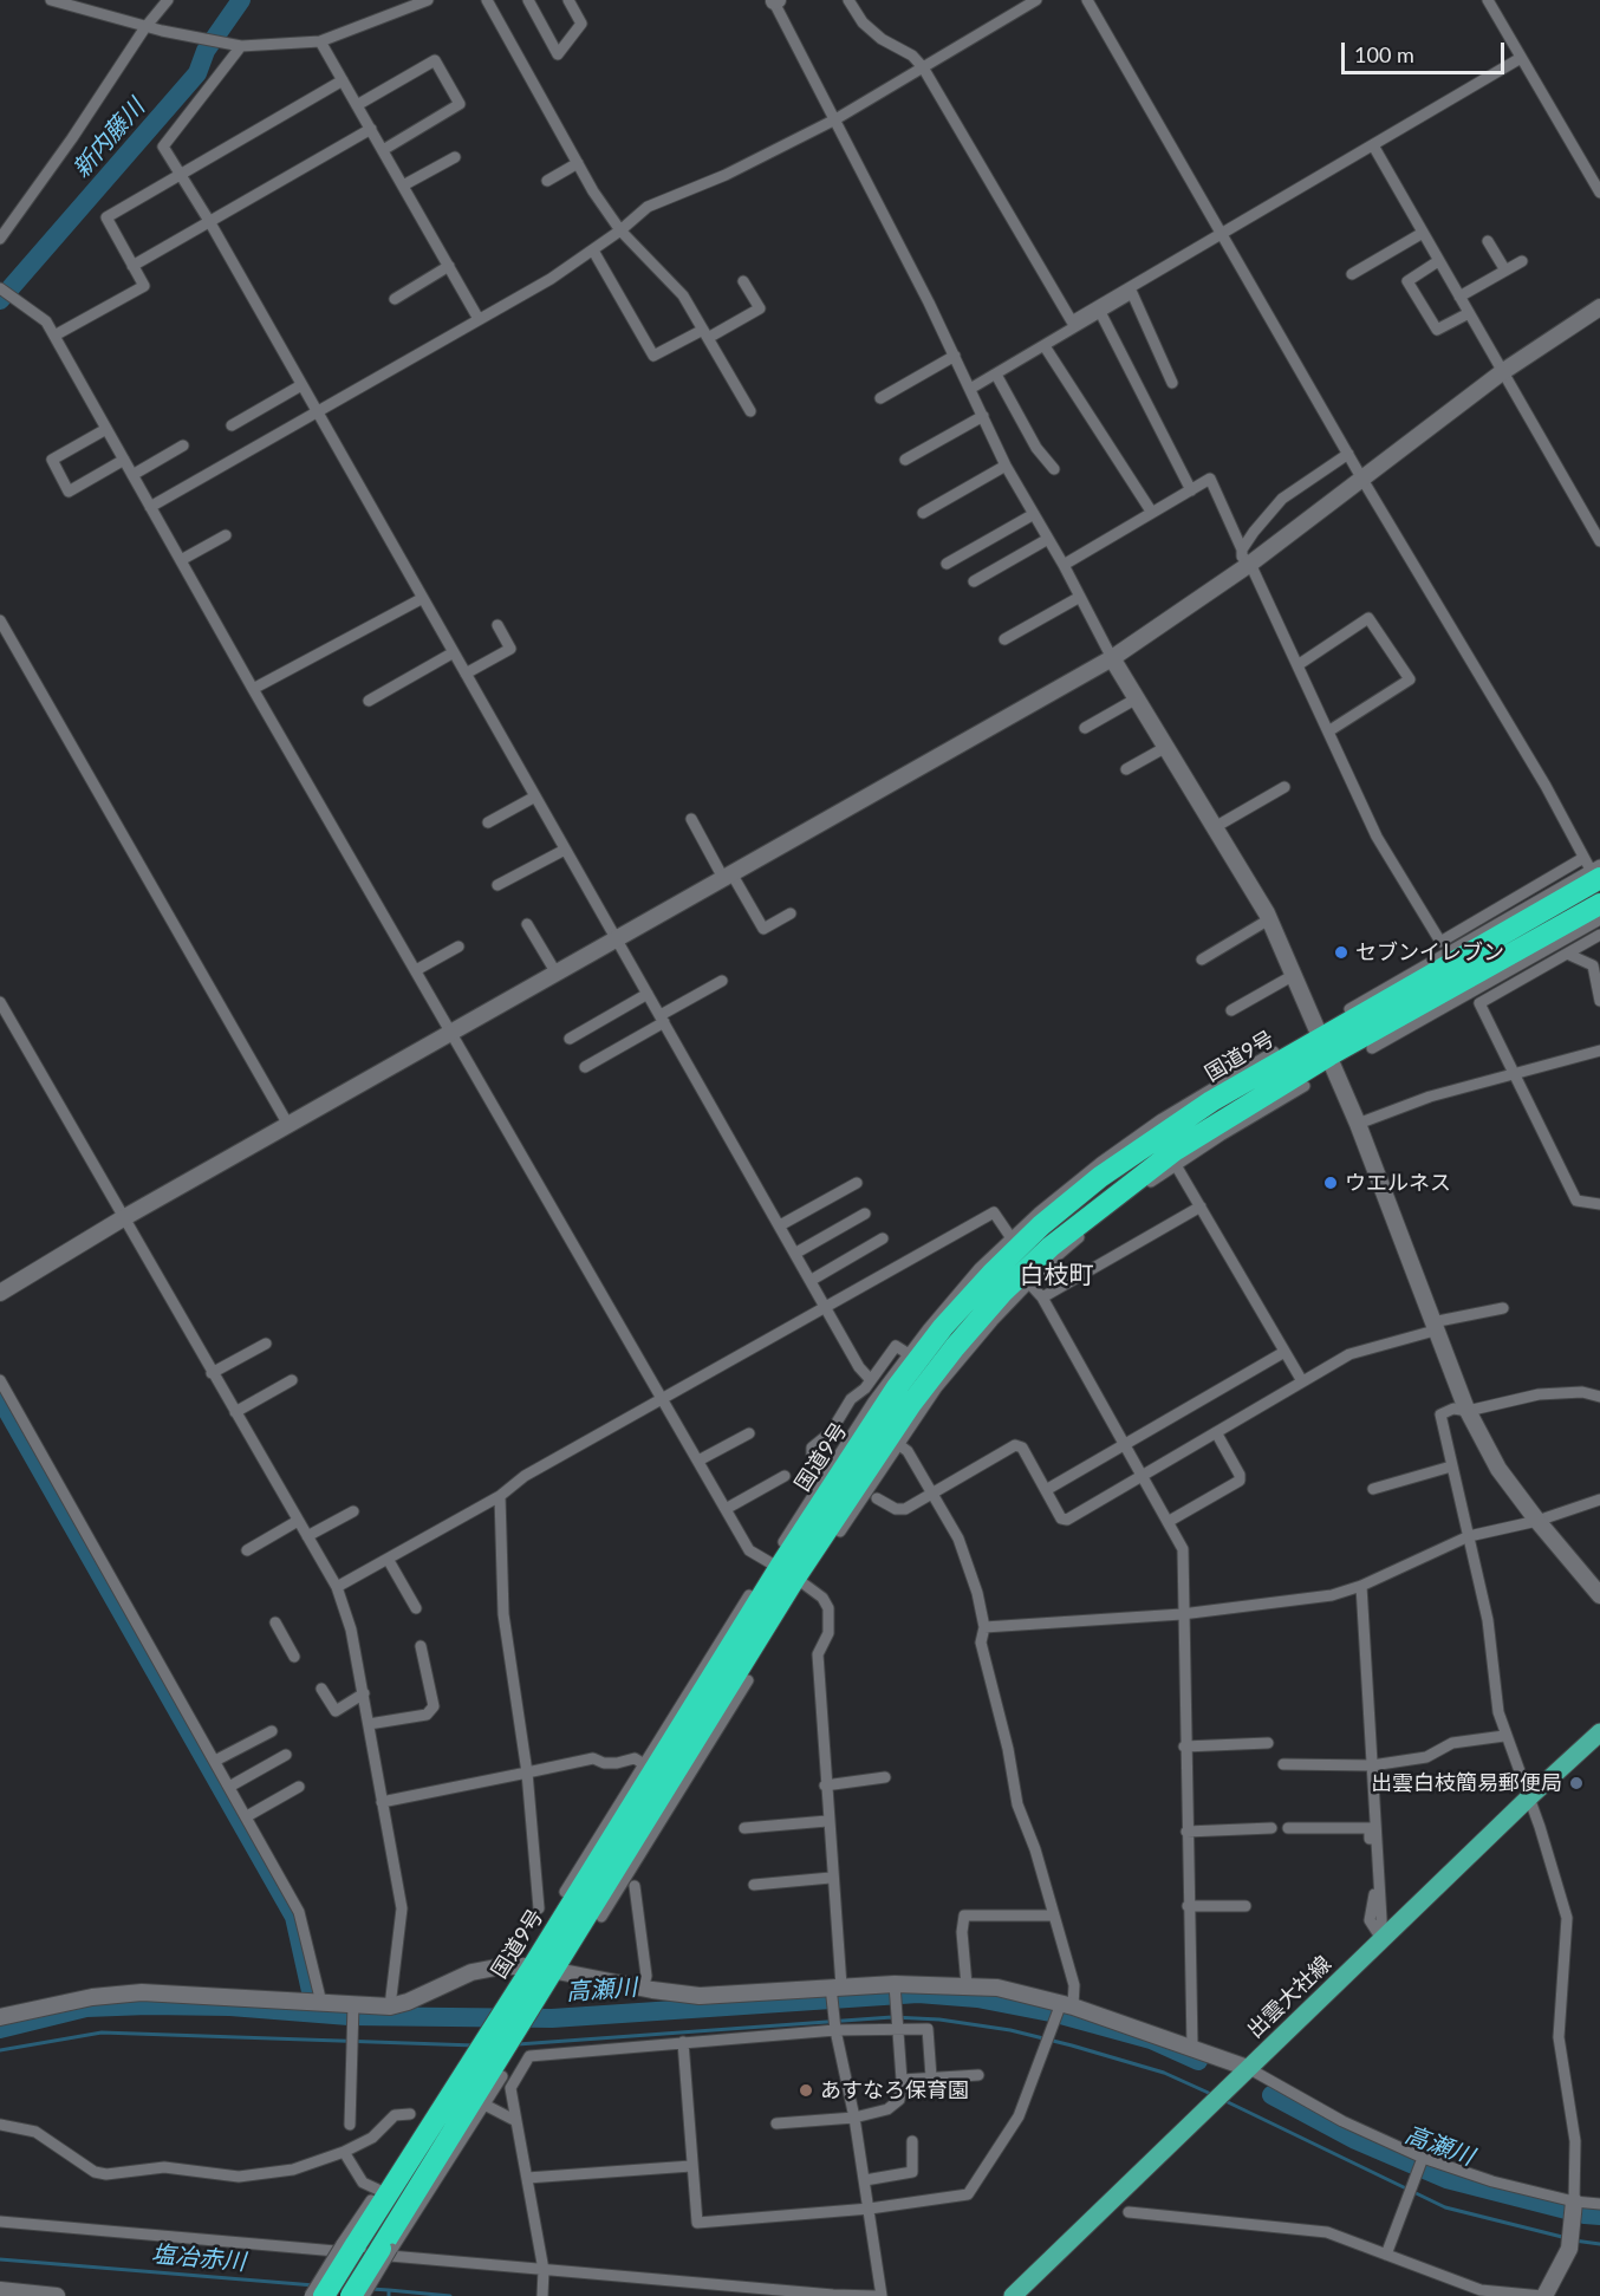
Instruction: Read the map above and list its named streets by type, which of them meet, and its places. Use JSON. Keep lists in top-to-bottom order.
{
  "streets": {
    "highway": ["国道9号"],
    "main road": ["出雲大社線"]
  },
  "districts": ["白枝町"],
  "water": ["新内藤川", "高瀬川", "塩冶赤川"],
  "places": [
    "セブンイレブン",
    "ウエルネス",
    "出雲白枝簡易郵便局",
    "あすなろ保育園"
  ],
  "scale_bar": "100 m"
}
